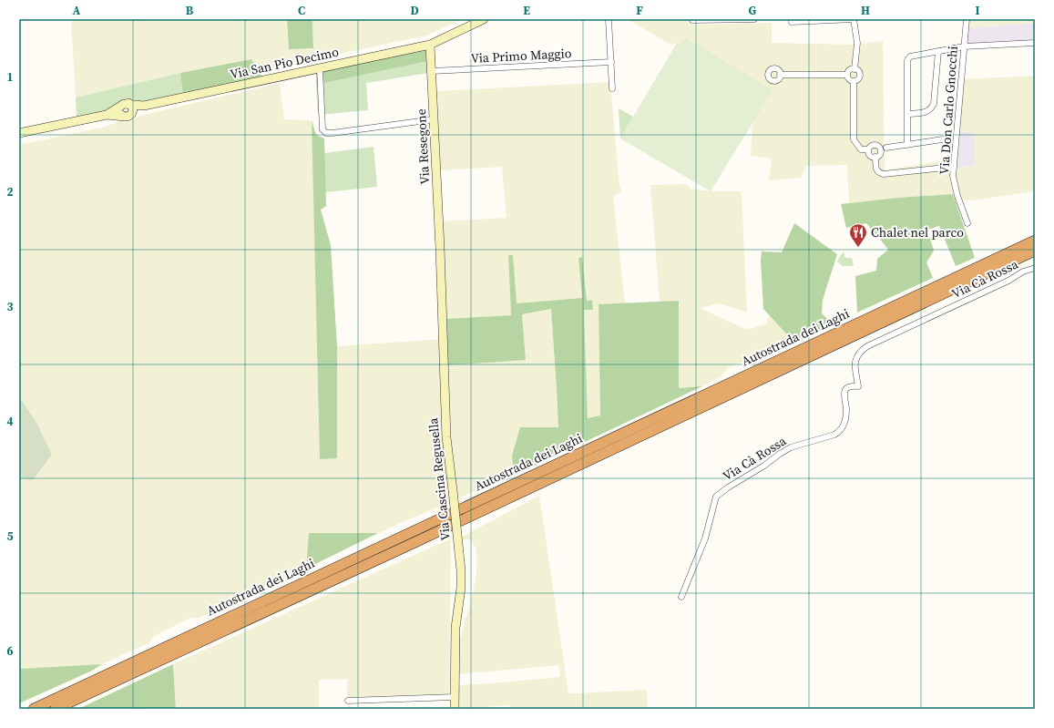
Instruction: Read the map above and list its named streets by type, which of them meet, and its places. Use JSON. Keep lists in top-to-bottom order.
{
  "streets": {
    "highway": ["Autostrada dei Laghi"],
    "street": [
      "Via Primo Maggio",
      "Via San Pio Decimo",
      "Via Don Carlo Gnocchi",
      "Via Resegone",
      "Via Cà Rossa",
      "Via Cascina Regusella"
    ]
  },
  "crossings": [
    ["Via Primo Maggio", "Via Resegone"],
    ["Via San Pio Decimo", "Via Resegone"],
    ["Via Resegone", "Via Cascina Regusella"]
  ],
  "places": {
    "restaurant": ["Chalet nel parco"]
  },
  "grid": {
    "columns": [
      "A",
      "B",
      "C",
      "D",
      "E",
      "F",
      "G",
      "H",
      "I"
    ],
    "rows": [
      "1",
      "2",
      "3",
      "4",
      "5",
      "6"
    ]
  }
}
